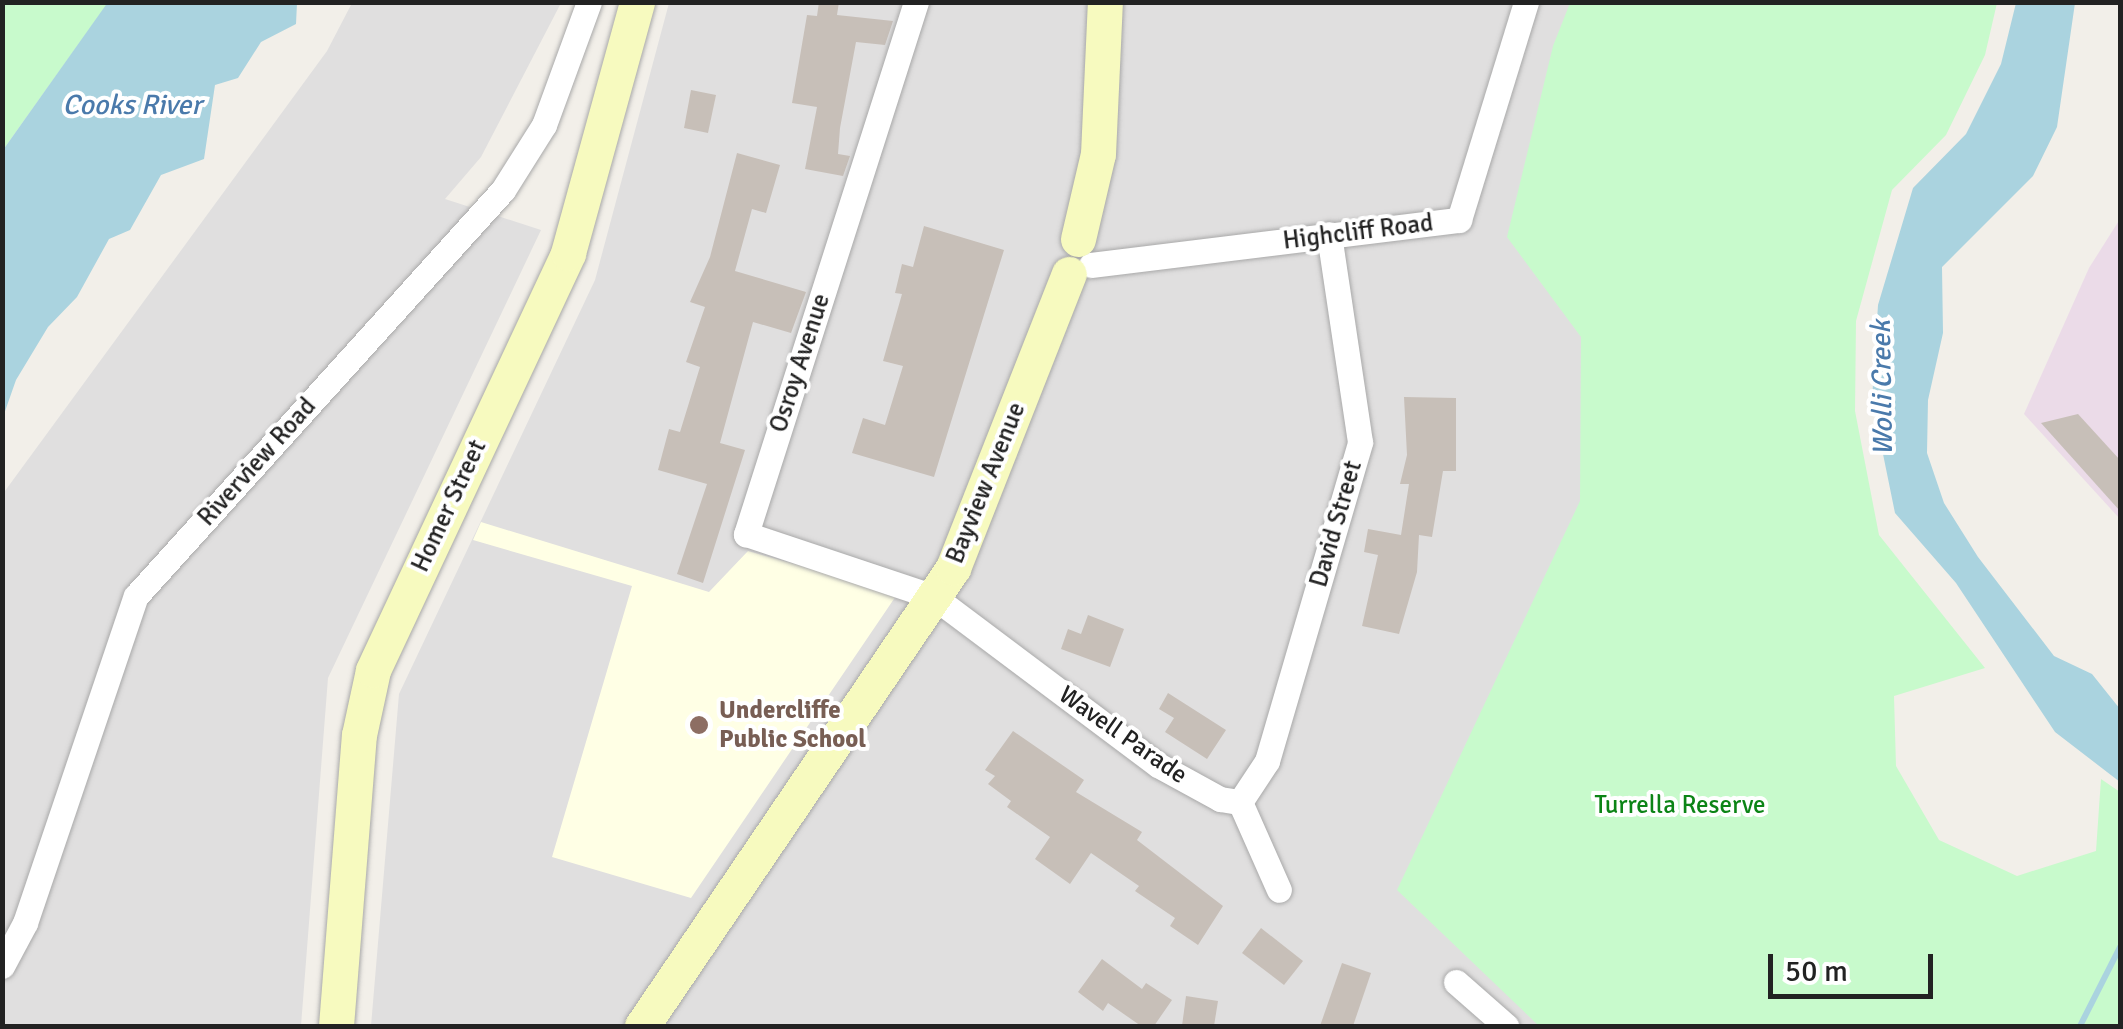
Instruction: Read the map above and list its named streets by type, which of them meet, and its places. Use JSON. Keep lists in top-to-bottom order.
{
  "streets": {
    "main road": ["Bayview Avenue", "Homer Street"],
    "street": [
      "Highcliff Road",
      "Osroy Avenue",
      "Riverview Road",
      "David Street",
      "Wavell Parade"
    ]
  },
  "crossings": [
    ["Highcliff Road", "Bayview Avenue"],
    ["Highcliff Road", "David Street"],
    ["Osroy Avenue", "Bayview Avenue"],
    ["Osroy Avenue", "Wavell Parade"],
    ["Bayview Avenue", "Wavell Parade"],
    ["David Street", "Wavell Parade"]
  ],
  "water": ["Cooks River", "Wolli Creek"],
  "parks": ["Turrella Reserve"],
  "places": ["Undercliffe Public School"],
  "scale_bar": "50 m"
}
